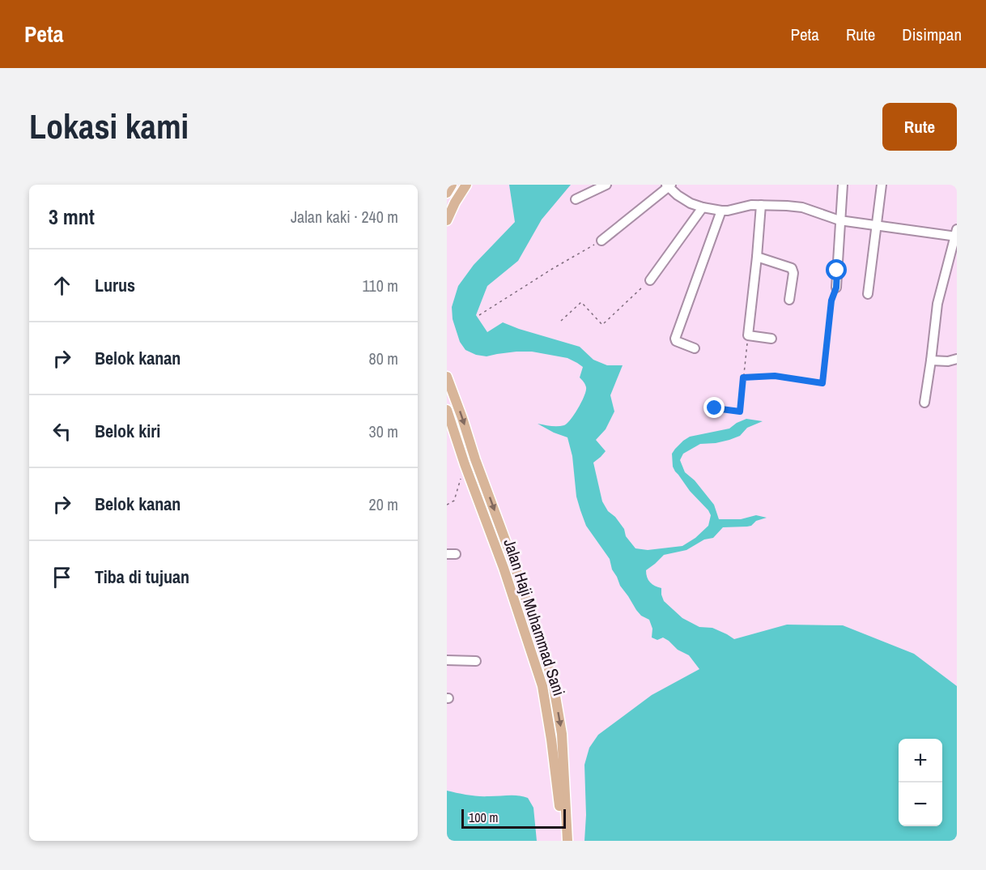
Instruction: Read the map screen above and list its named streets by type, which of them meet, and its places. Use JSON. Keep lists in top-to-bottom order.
{
  "streets": {
    "main road": ["Jalan Haji Muhammad Sani"]
  },
  "scale_bar": "100 m",
  "page": {
    "header": "Peta",
    "nav": ["Peta", "Rute", "Disimpan"],
    "buttons": "Rute",
    "title": "Lokasi kami",
    "heading": ["3 mnt", "Jalan kaki · 240 m"],
    "list": [
      ["Lurus", "110 m"],
      ["Belok kanan", "80 m"],
      ["Belok kiri", "30 m"],
      ["Belok kanan", "20 m"],
      "Tiba di tujuan"
    ],
    "map_buttons": ["+", "−"],
    "scale": "100 m"
  }
}
